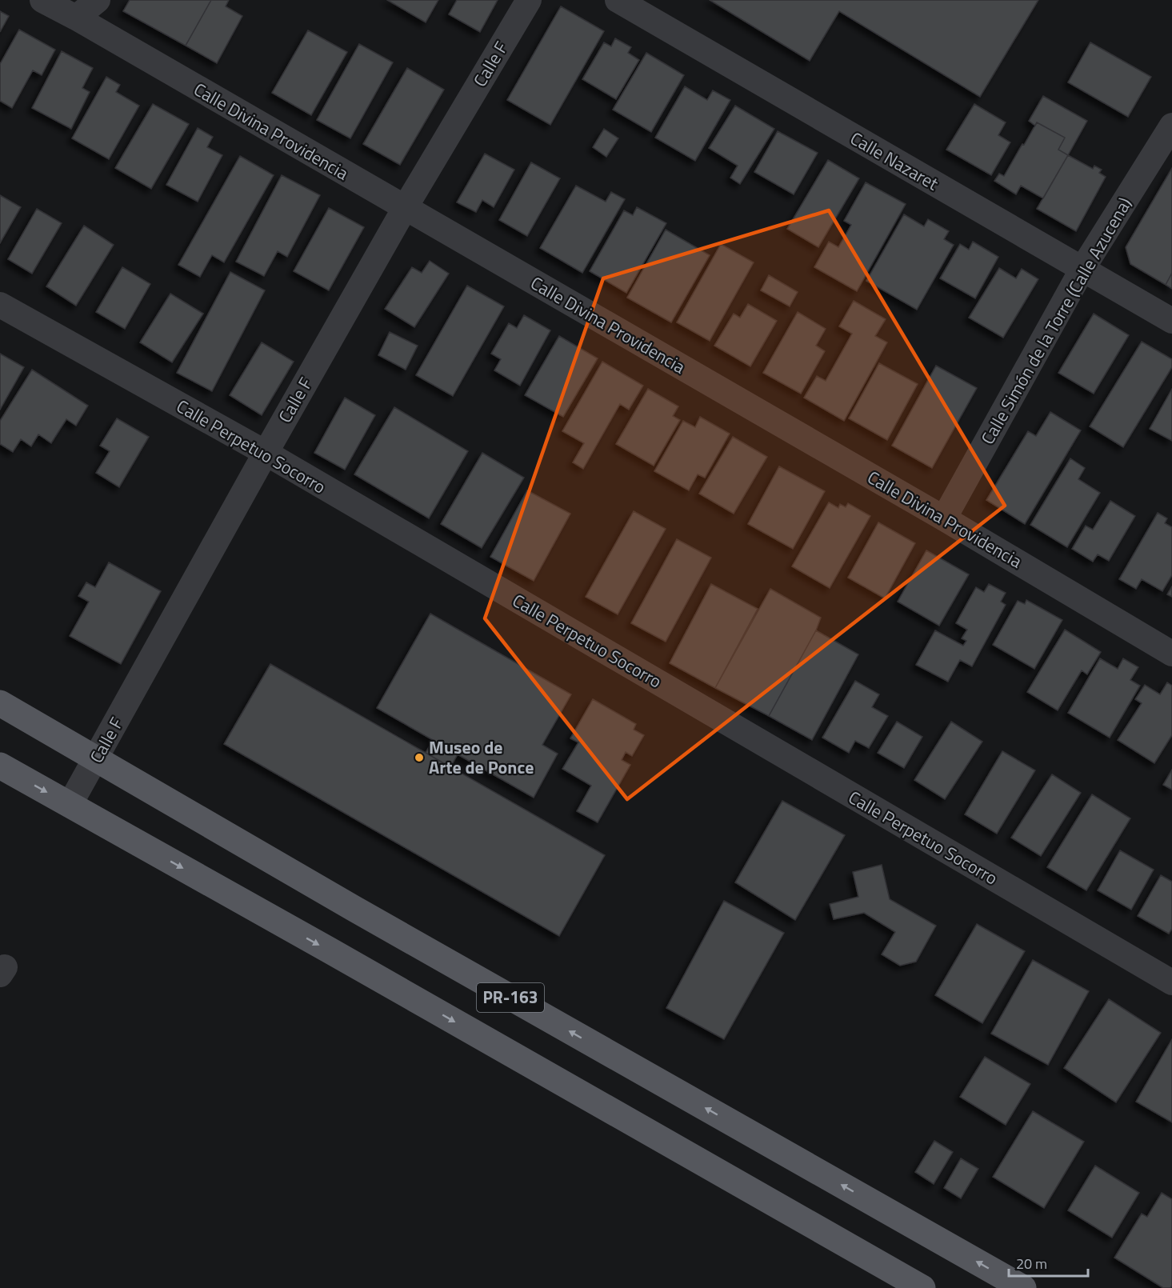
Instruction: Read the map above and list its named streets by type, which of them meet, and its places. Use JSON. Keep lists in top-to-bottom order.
{
  "streets": {
    "main road": ["PR-163"],
    "street": [
      "Calle F",
      "Calle Divina Providencia",
      "Calle Nazaret",
      "Calle Simón de la Torre (Calle Azucena)",
      "Calle Perpetuo Socorro"
    ]
  },
  "crossings": [
    ["Calle F", "Calle Divina Providencia"],
    ["Calle F", "Calle Perpetuo Socorro"],
    ["Calle F", "PR-163"],
    ["Calle Divina Providencia", "Calle Simón de la Torre (Calle Azucena)"],
    ["Calle Nazaret", "Calle Simón de la Torre (Calle Azucena)"]
  ],
  "places": ["Museo de Arte de Ponce"],
  "scale_bar": "20 m"
}
